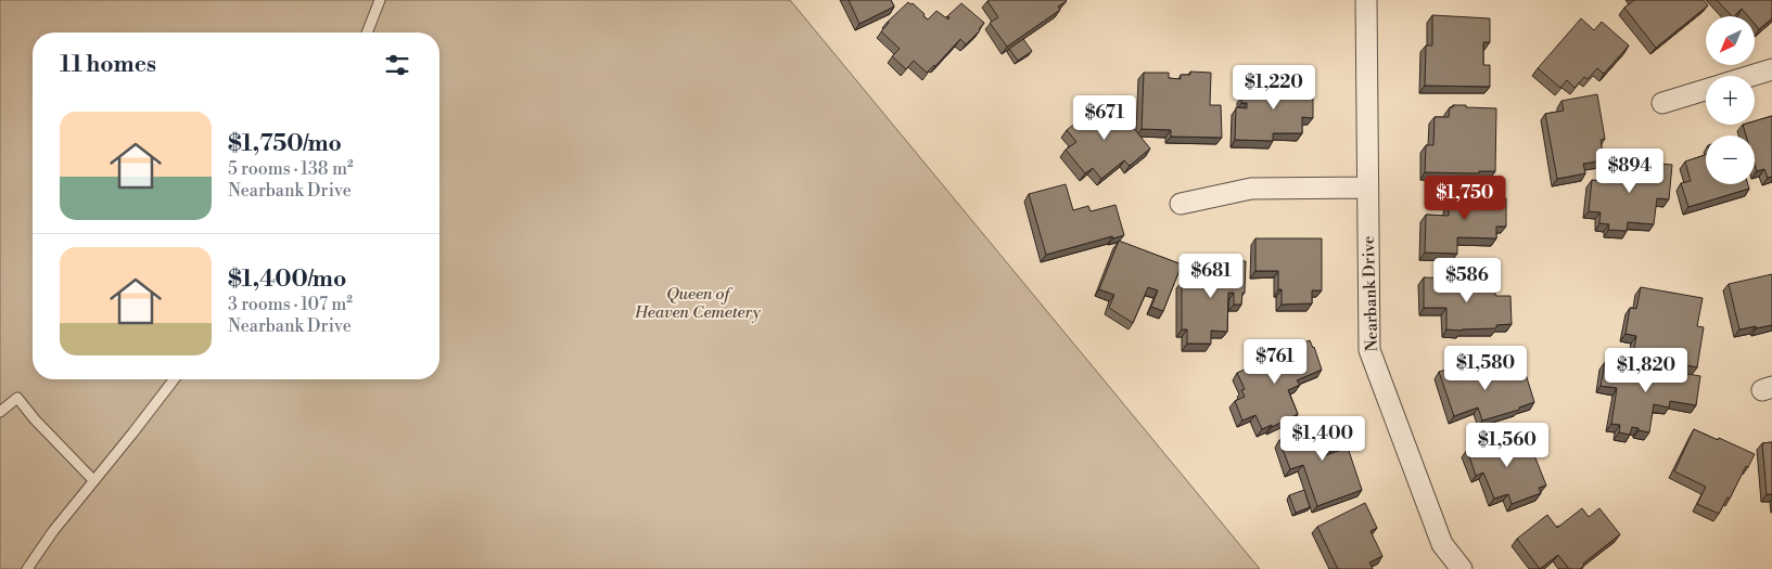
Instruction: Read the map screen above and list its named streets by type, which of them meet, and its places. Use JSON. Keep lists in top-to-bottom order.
{
  "streets": {
    "street": ["Nearbank Drive"]
  },
  "parks": ["Queen of Heaven Cemetery"],
  "north": "bottom left",
  "page": {
    "map_buttons": ["+", "−"],
    "heading": "11 homes",
    "price": [
      "$1,220",
      "$671",
      "$894",
      "$1,750",
      "$681",
      "$586",
      "$761",
      "$1,580",
      "$1,820",
      "$1,400",
      "$1,560"
    ],
    "list": [
      {
        "name": "$1,750/mo",
        "note": "5 rooms · 138 m² · Nearbank Drive"
      },
      {
        "name": "$1,400/mo",
        "note": "3 rooms · 107 m² · Nearbank Drive"
      }
    ]
  }
}
